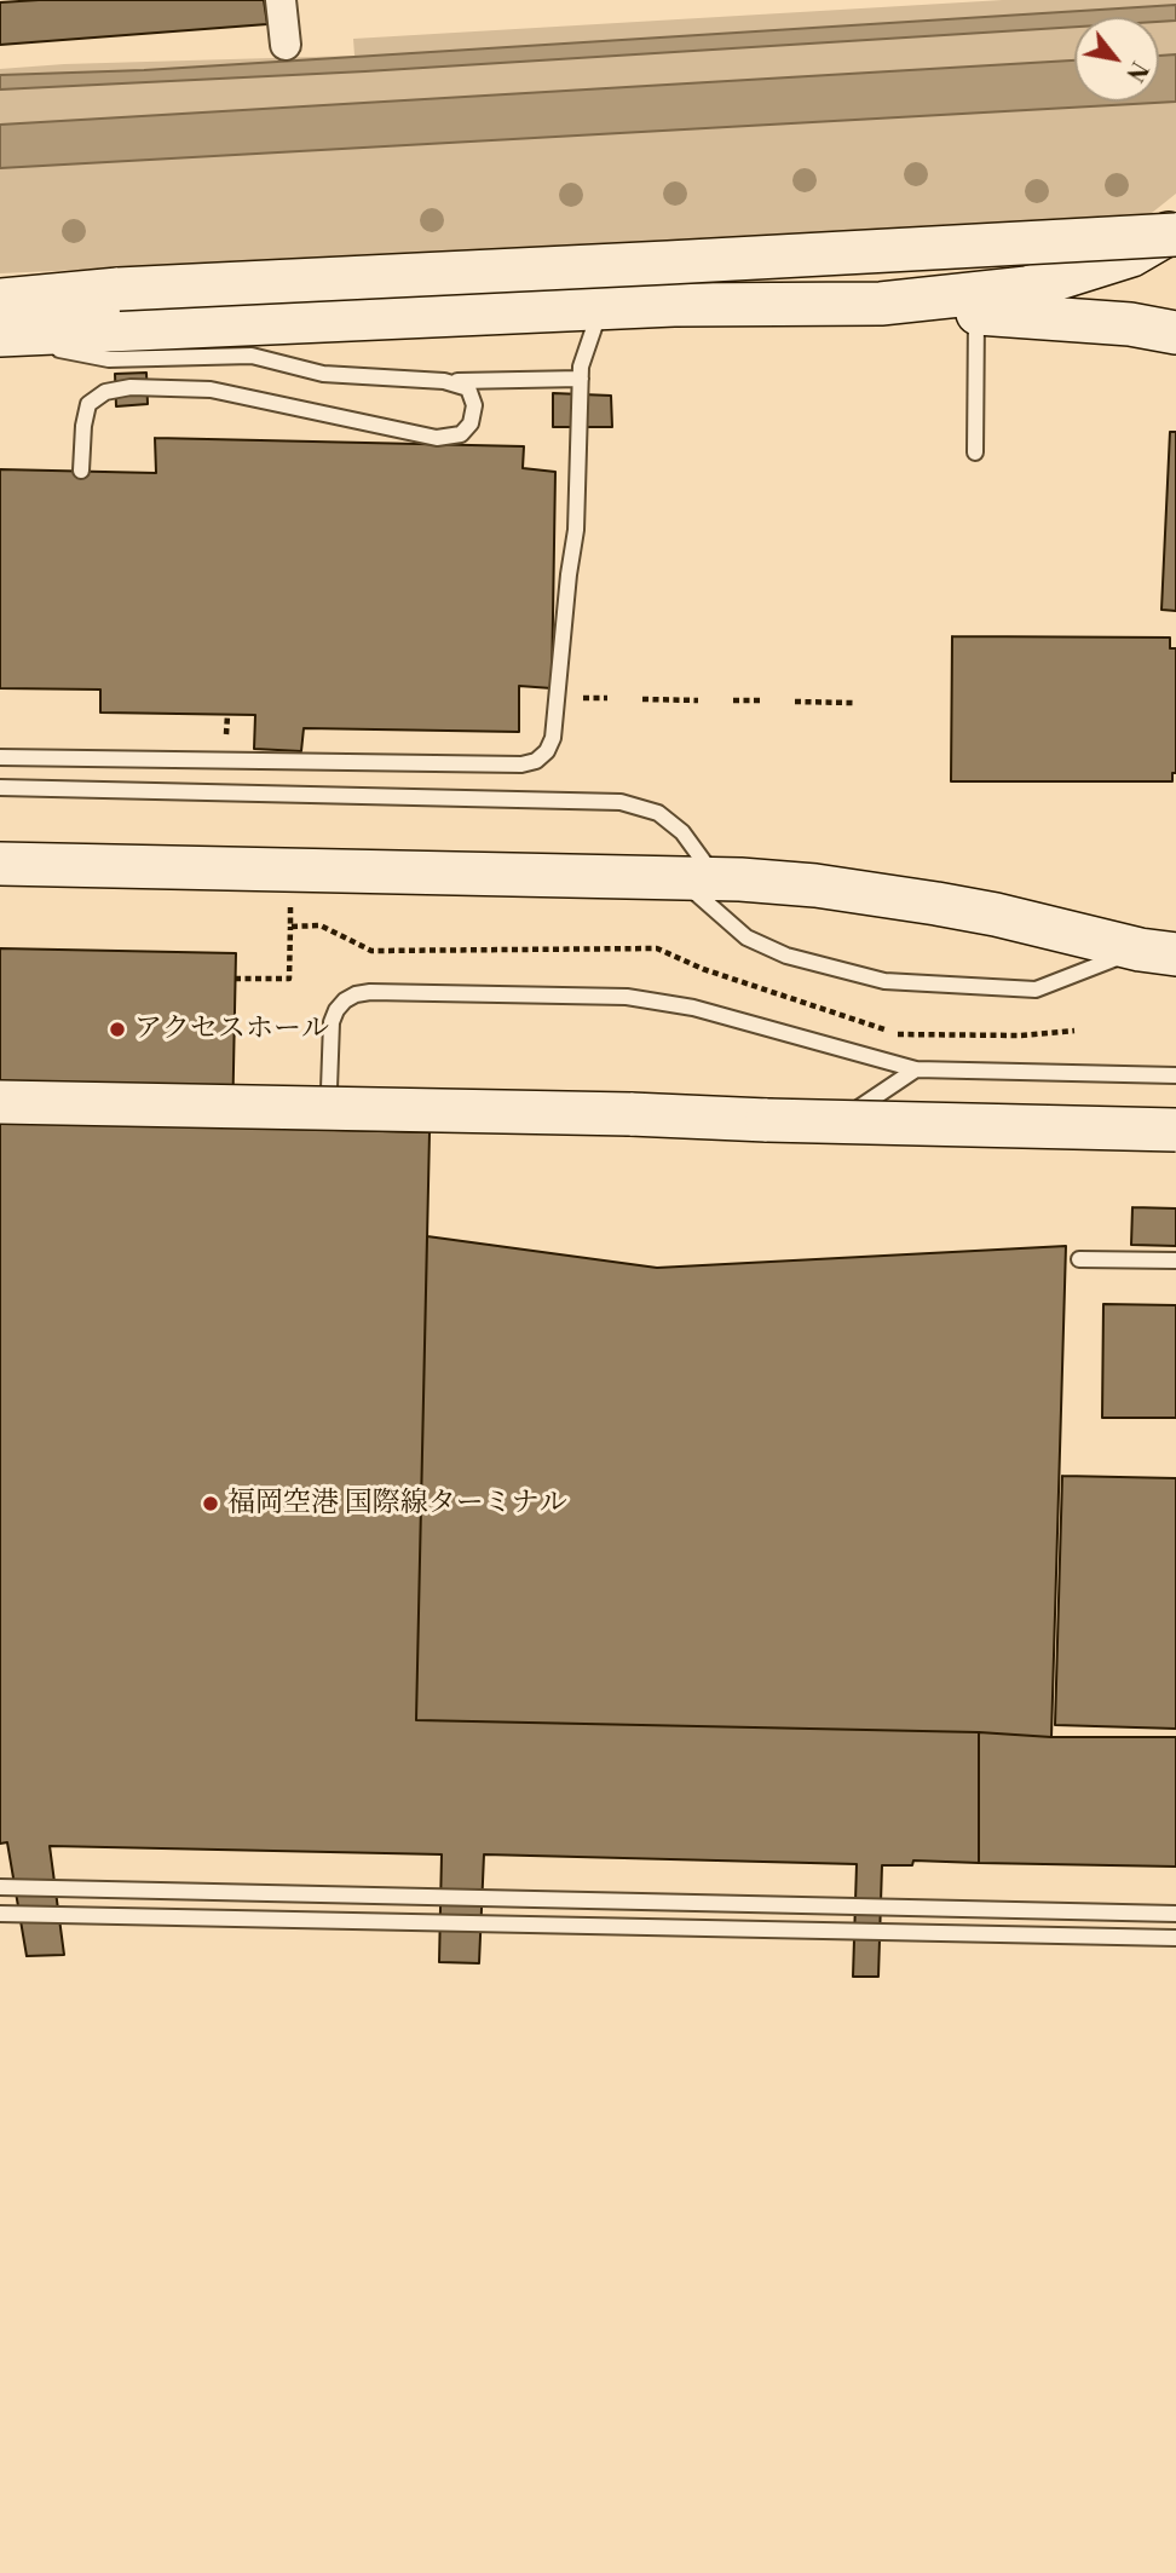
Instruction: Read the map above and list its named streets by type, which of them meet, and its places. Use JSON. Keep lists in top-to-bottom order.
{
  "places": ["アクセスホール", "福岡空港 国際線ターミナル"],
  "north": "bottom right"
}
